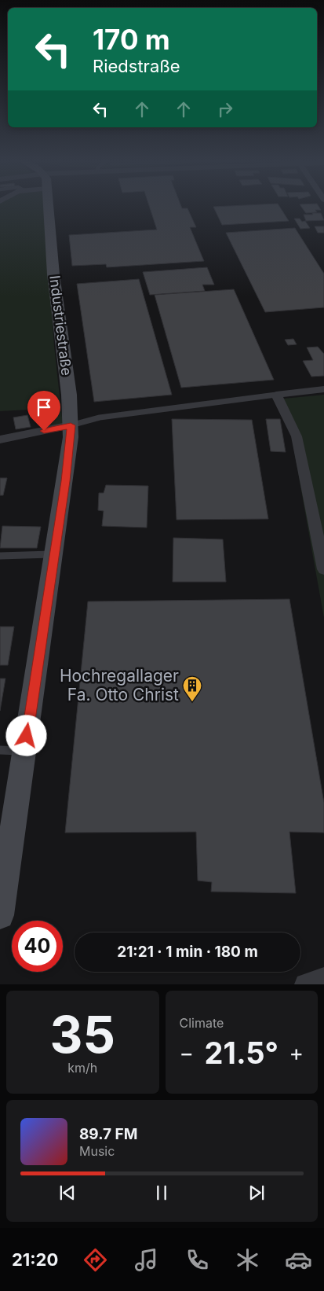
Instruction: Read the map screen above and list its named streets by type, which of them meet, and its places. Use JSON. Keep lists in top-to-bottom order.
{
  "streets": {
    "street": ["Industriestraße"]
  },
  "places": {
    "building": ["Hochregallager Fa. Otto Christ"]
  },
  "page": {
    "turn": ["170 m", "Riedstraße"],
    "limit": "40",
    "trip": "21:21 · 1 min · 180 m",
    "tile": [
      ["35", "km/h"],
      "Climate"
    ],
    "heat": ["−", "21.5°", "+"],
    "song": ["89.7 FM", "Music"],
    "tabs": "21:20"
  }
}
